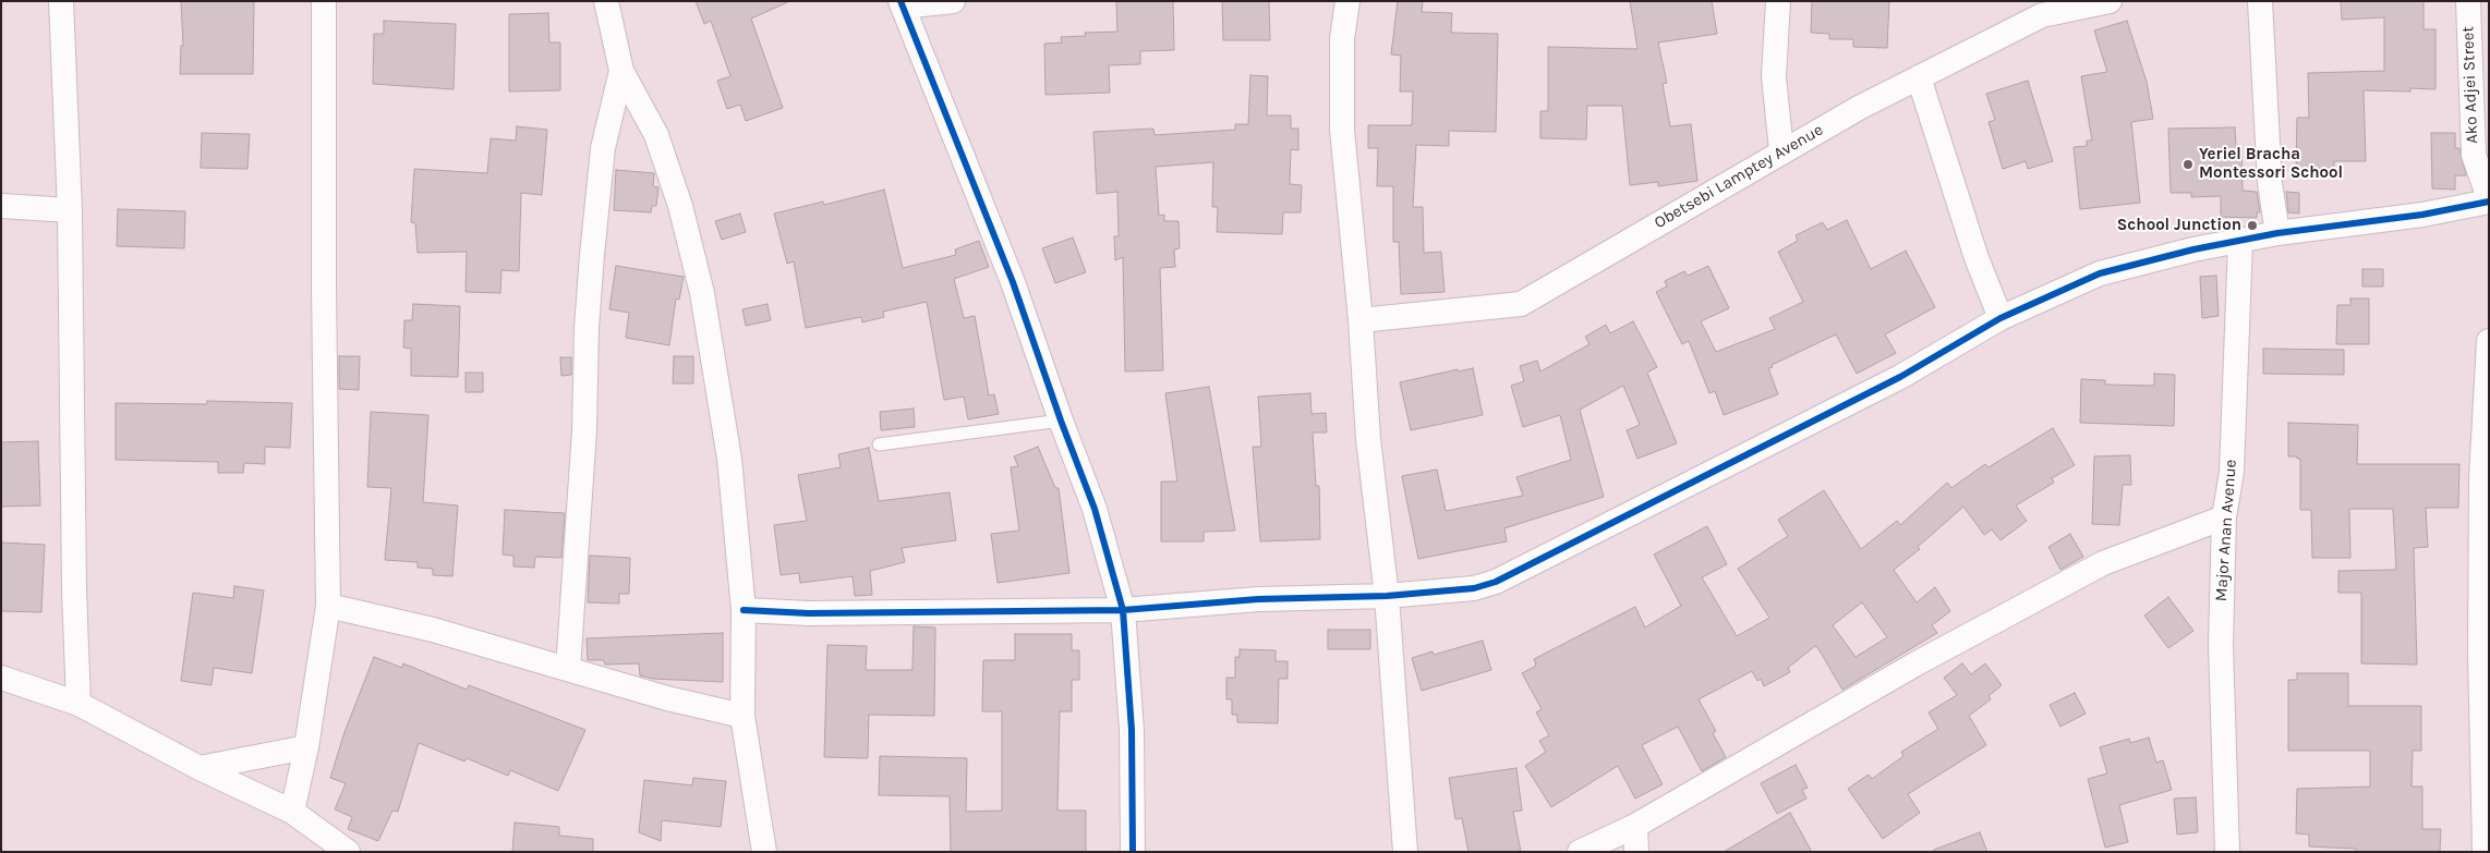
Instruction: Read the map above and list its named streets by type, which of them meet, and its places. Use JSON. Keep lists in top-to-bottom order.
{
  "streets": {
    "street": ["Ako Adjei Street", "Obetsebi Lamptey Avenue", "Major Anan Avenue"]
  },
  "places": ["Yeriel Bracha Montessori School", "School Junction"]
}
